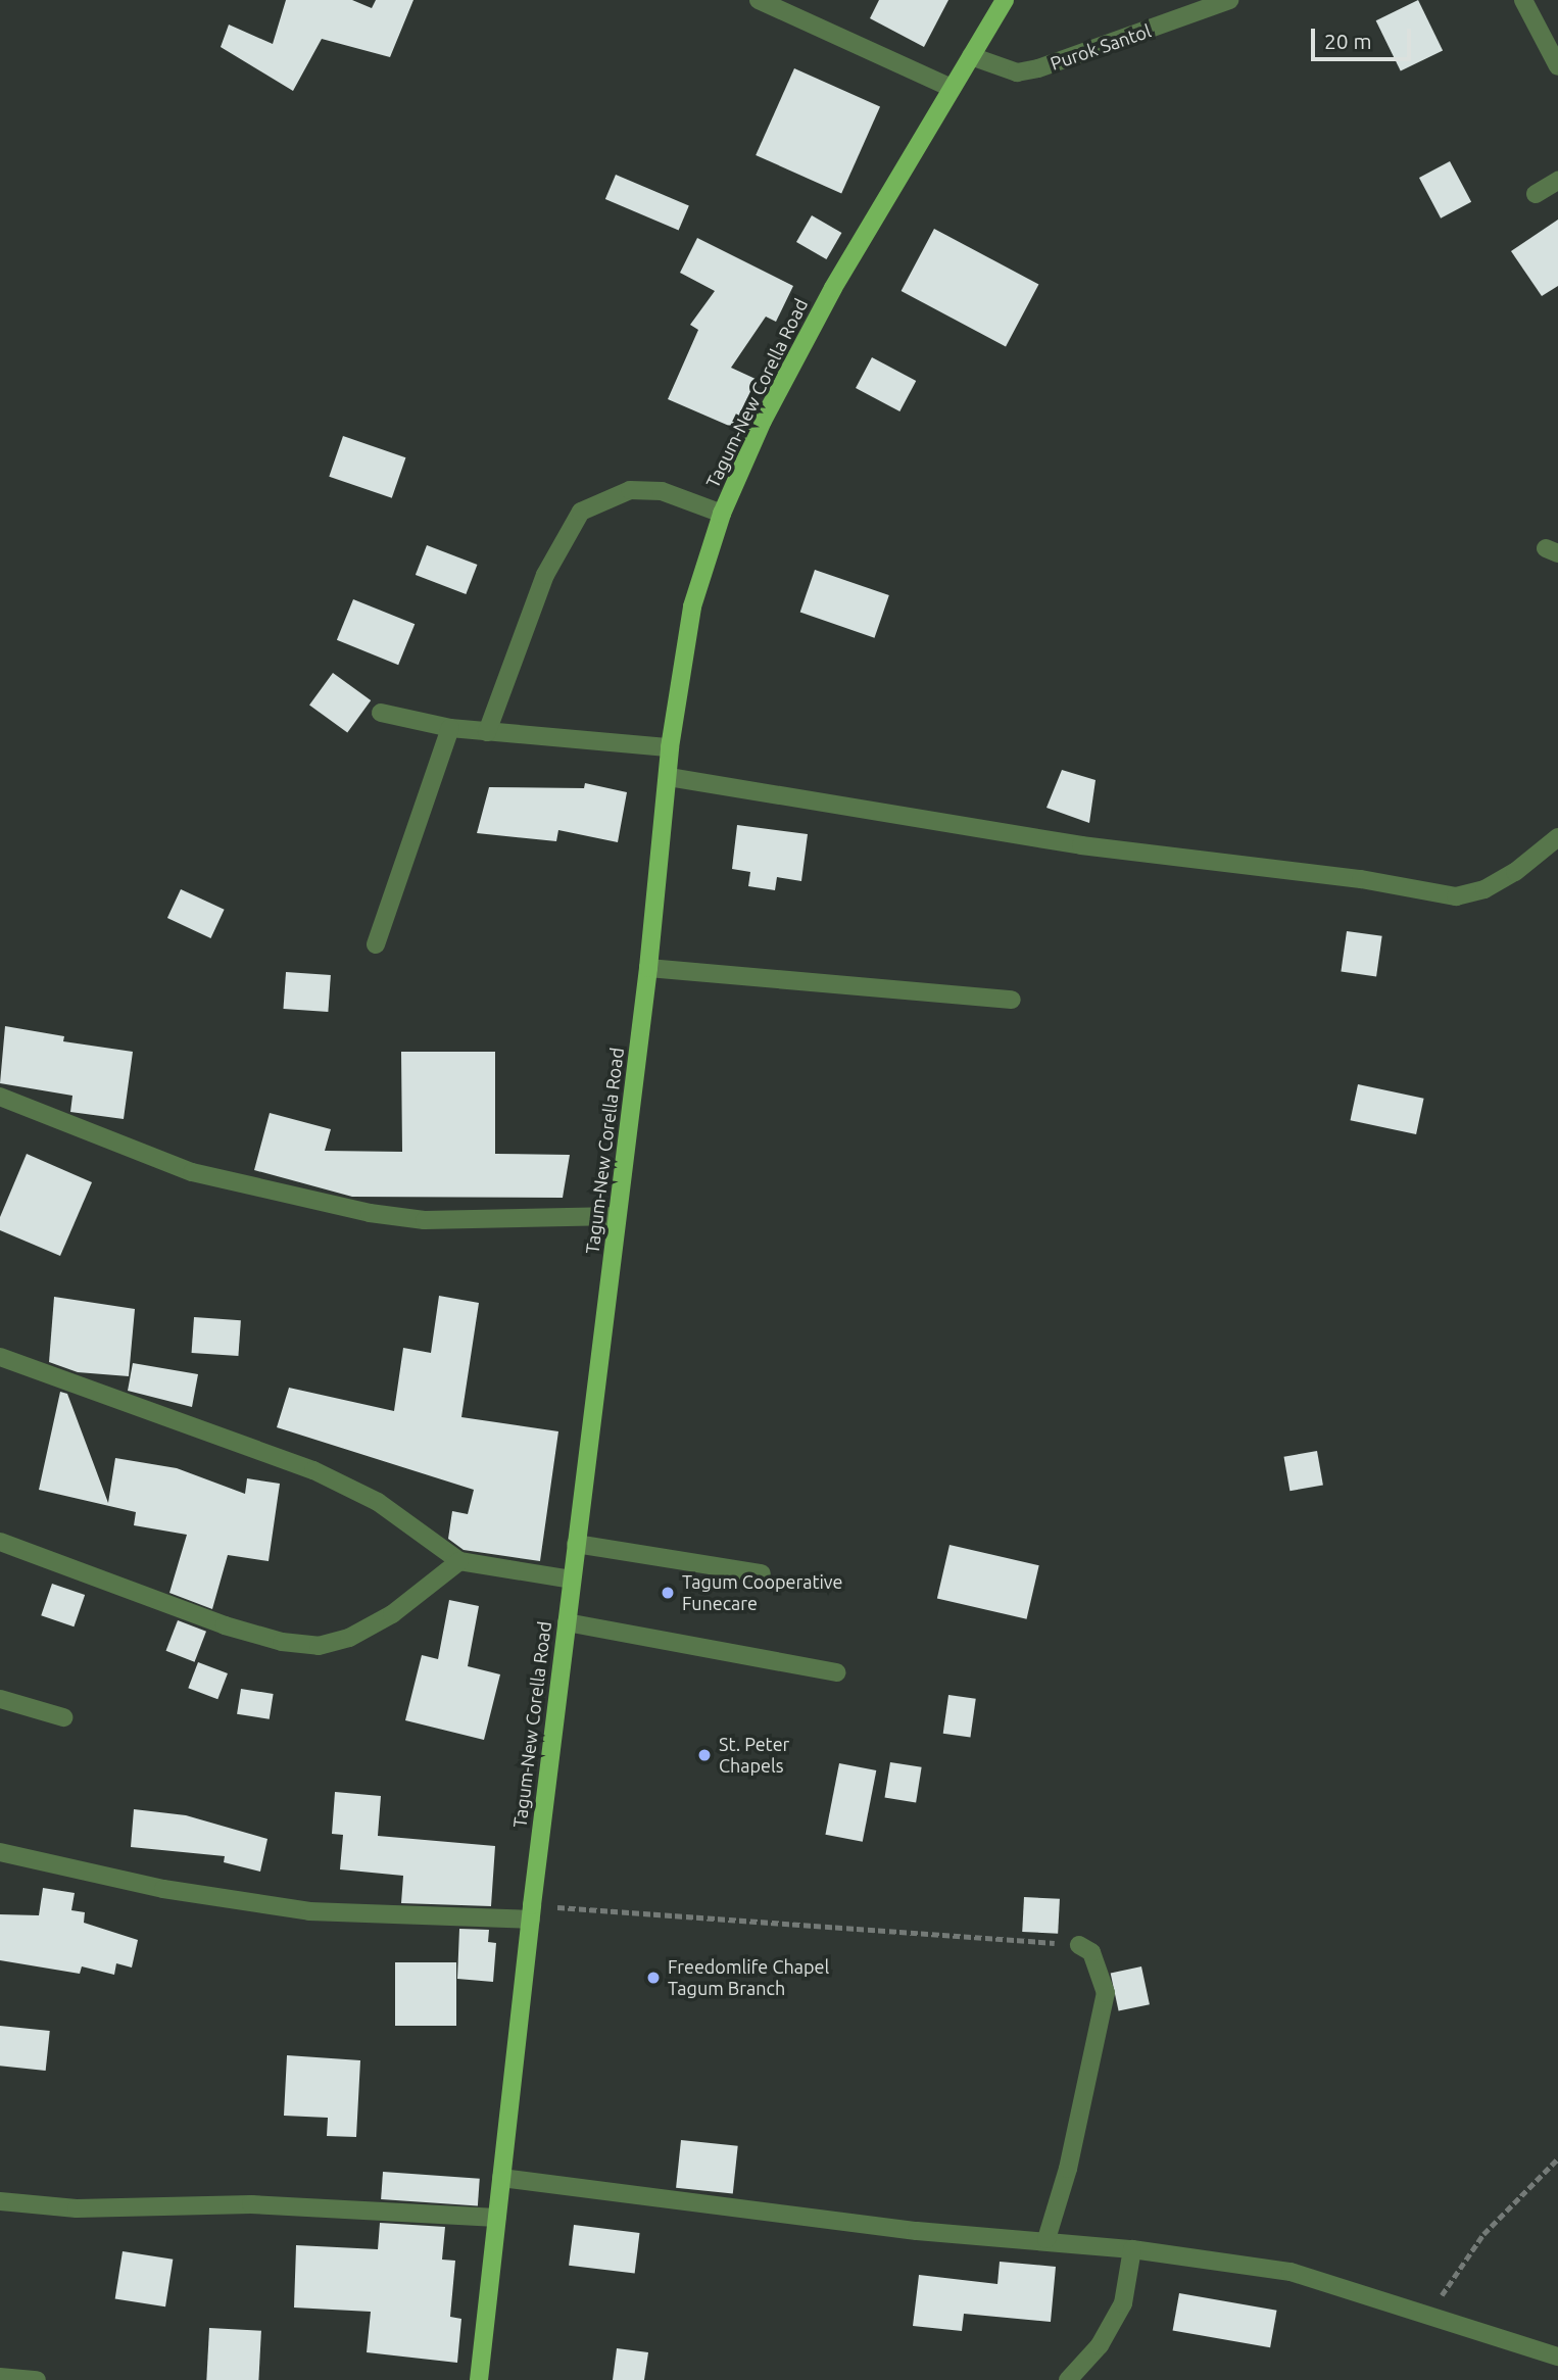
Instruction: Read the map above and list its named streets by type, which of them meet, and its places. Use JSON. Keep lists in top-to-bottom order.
{
  "streets": {
    "main road": ["Tagum-New Corella Road"],
    "street": ["Purok Santol"]
  },
  "crossings": [
    ["Purok Santol", "Tagum-New Corella Road"]
  ],
  "places": ["Tagum Cooperative Funecare", "St. Peter Chapels", "Freedomlife Chapel Tagum Branch"],
  "scale_bar": "20 m"
}
